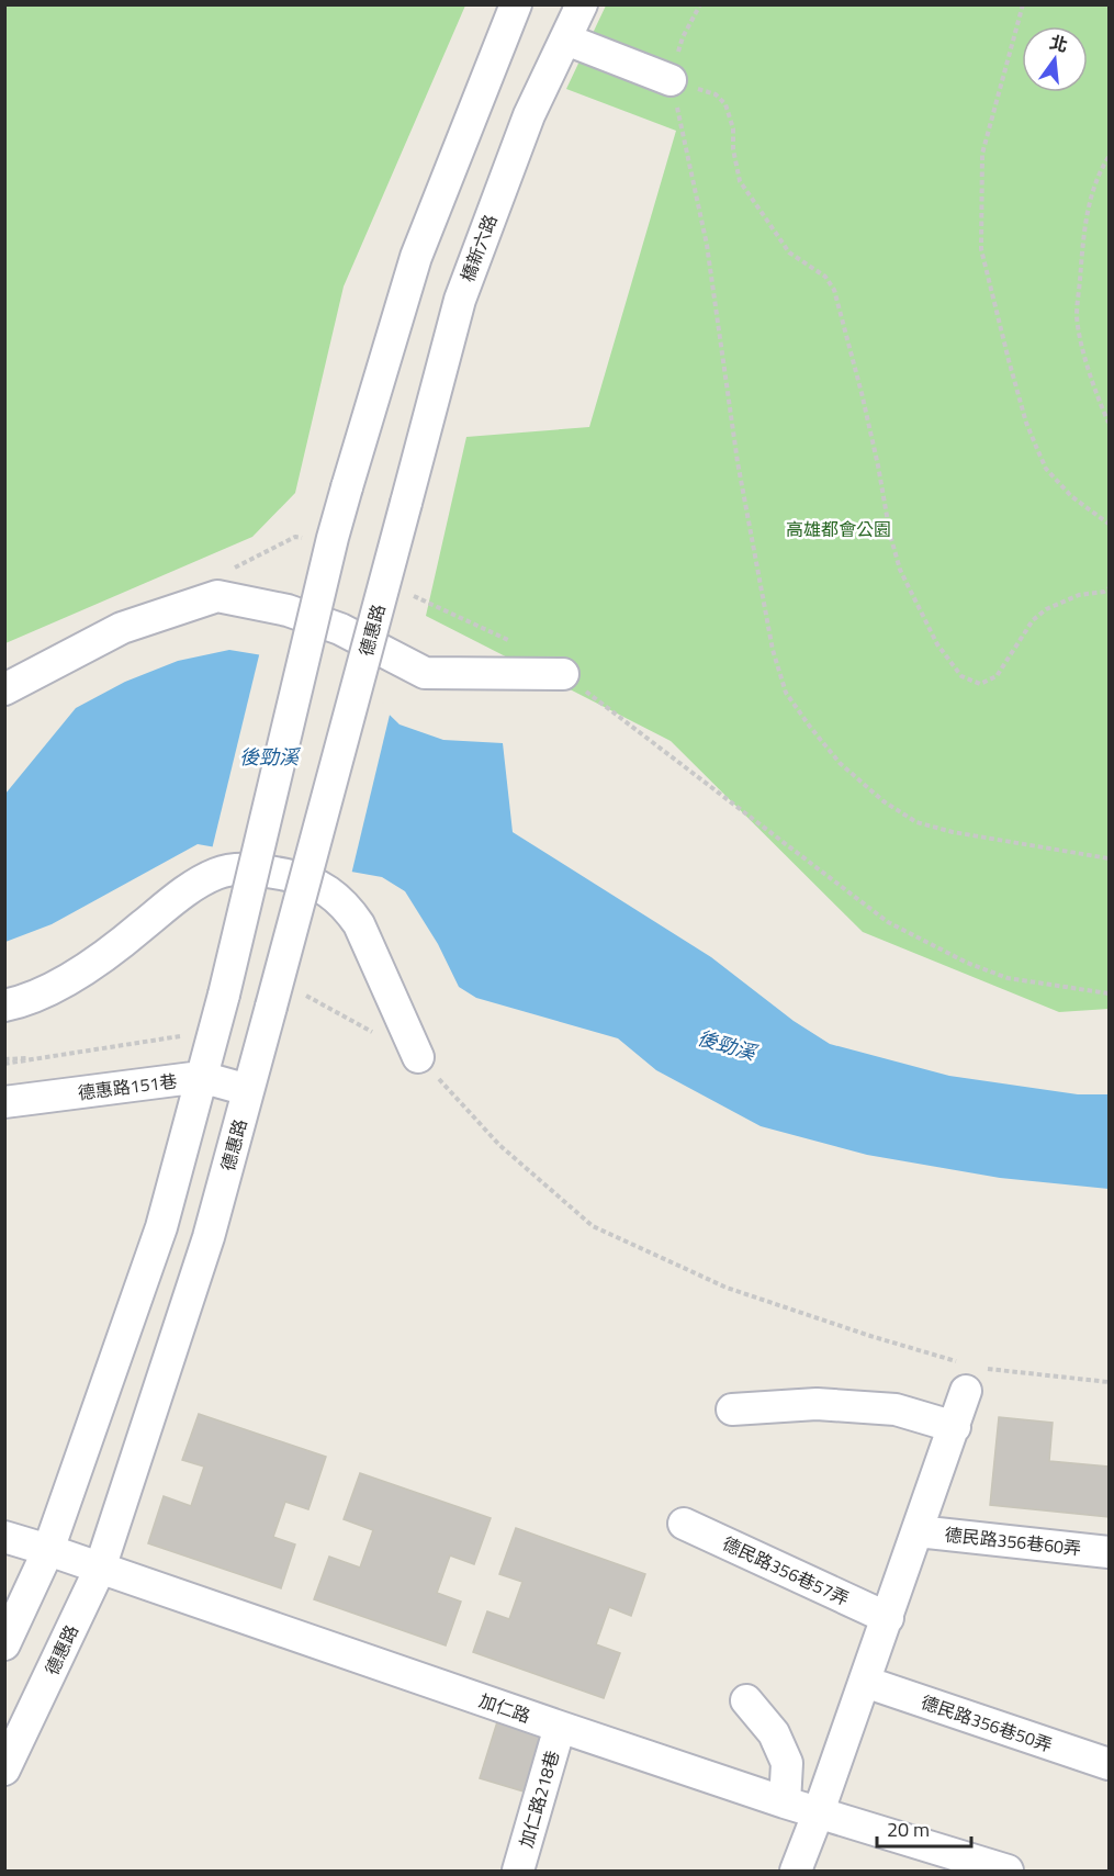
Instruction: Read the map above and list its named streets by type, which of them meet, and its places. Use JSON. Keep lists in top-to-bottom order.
{
  "streets": {
    "street": [
      "橋新六路",
      "德惠路",
      "德惠路151巷",
      "德民路356巷60弄",
      "德民路356巷57弄",
      "加仁路",
      "德民路356巷50弄",
      "加仁路218巷"
    ]
  },
  "crossings": [
    ["橋新六路", "德惠路"],
    ["德惠路", "德惠路151巷"],
    ["德惠路", "加仁路"],
    ["加仁路", "加仁路218巷"]
  ],
  "water": ["後勁溪"],
  "parks": ["高雄都會公園"],
  "scale_bar": "20 m",
  "north": "top"
}
